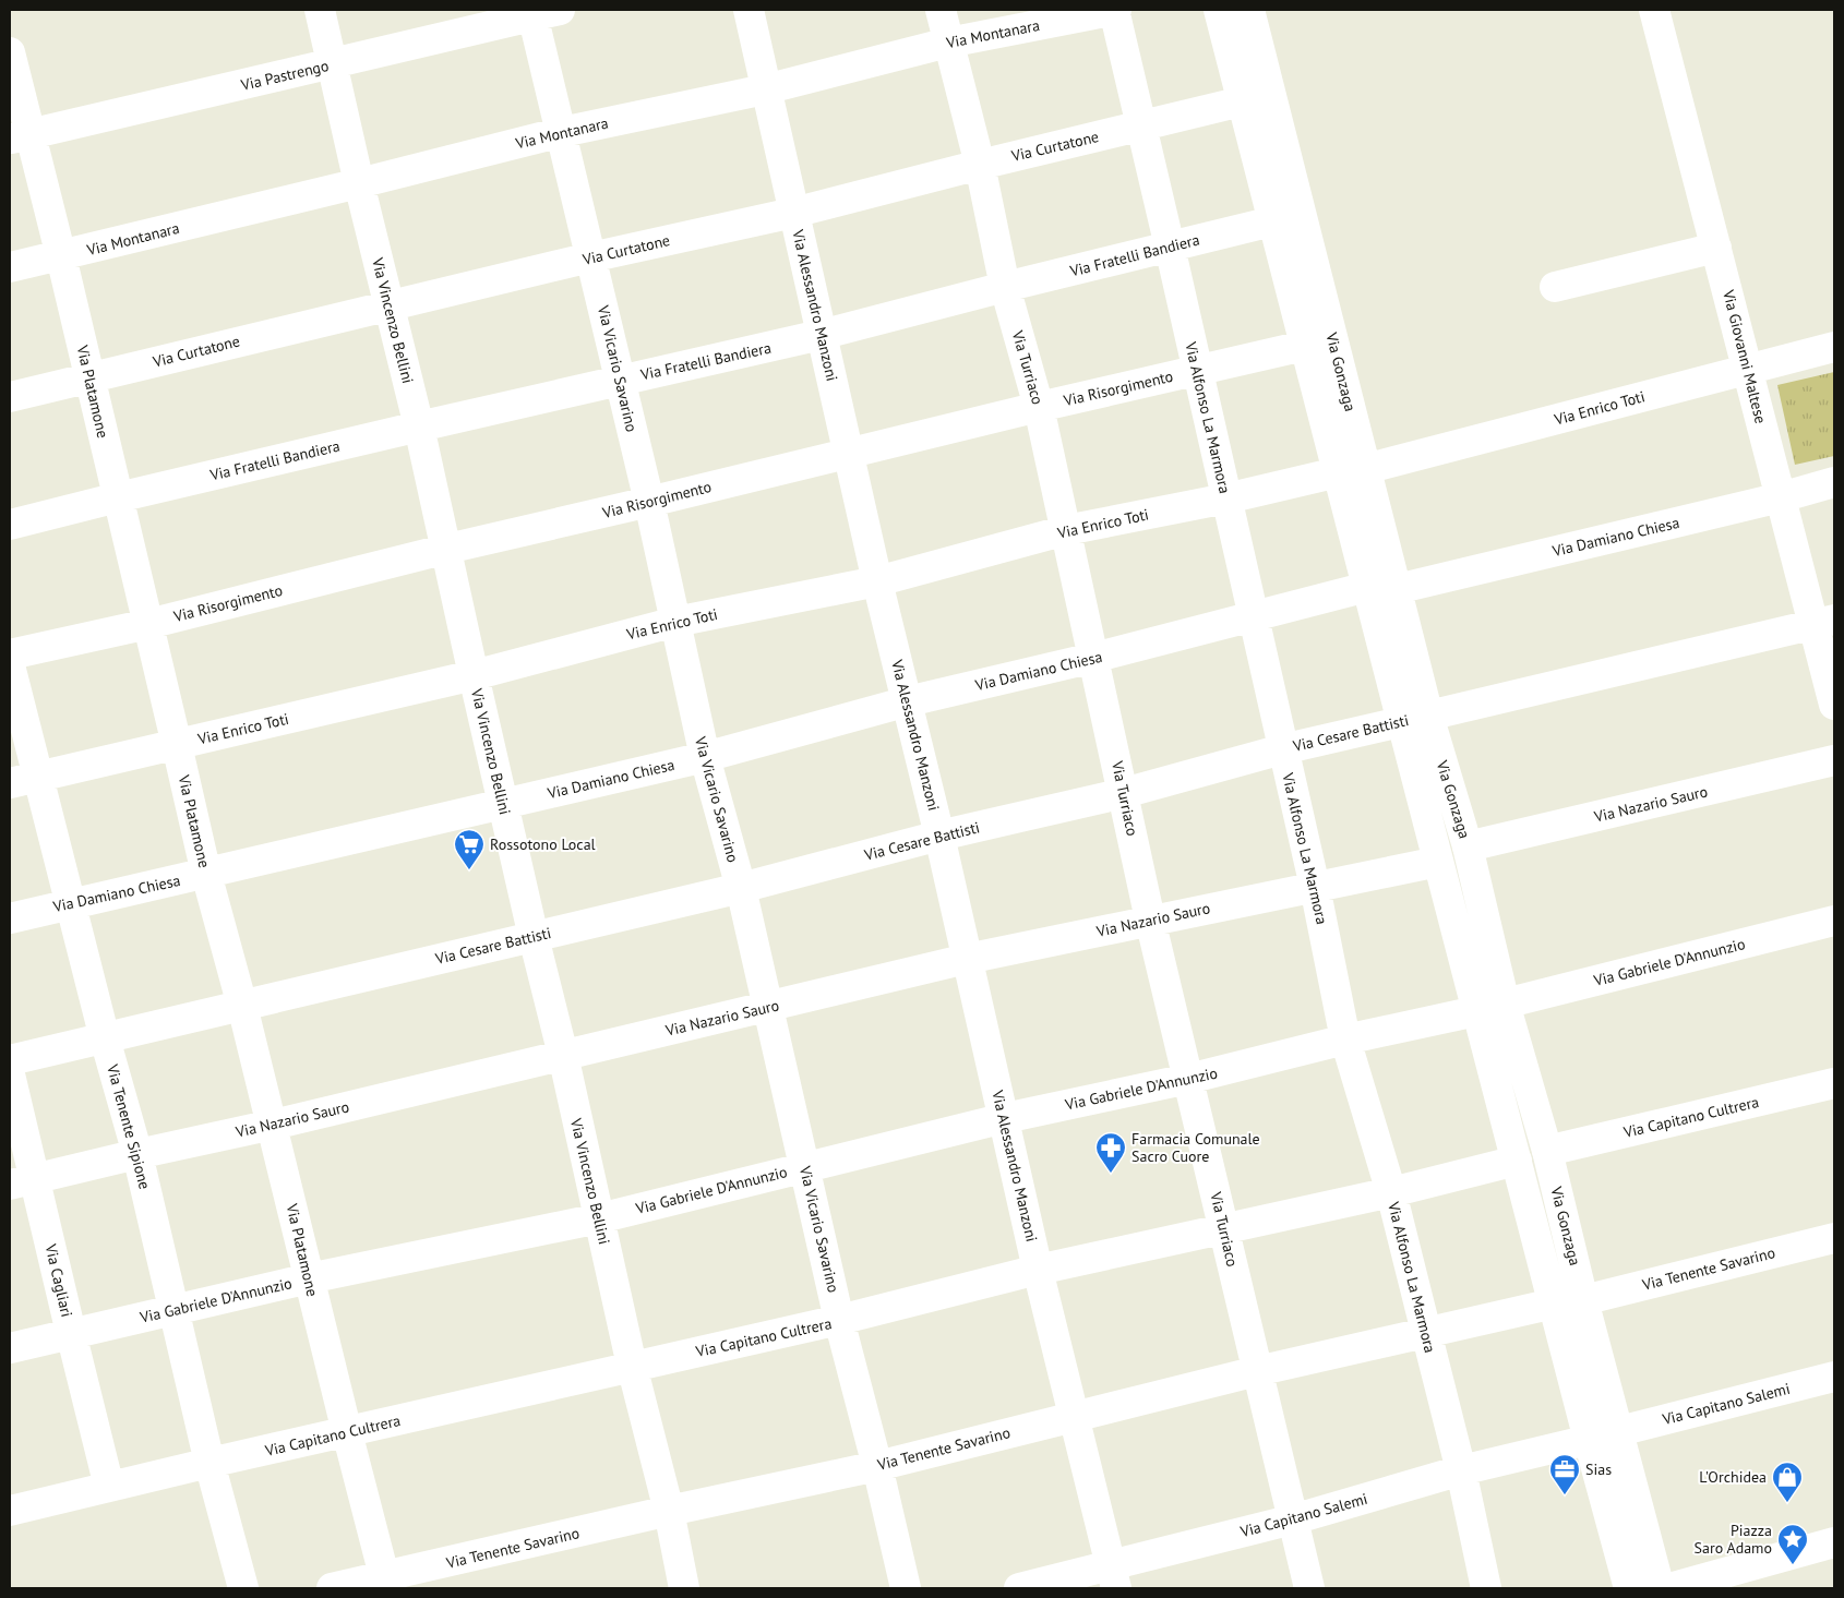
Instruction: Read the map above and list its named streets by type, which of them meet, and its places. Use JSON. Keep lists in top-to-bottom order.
{
  "streets": {
    "street": [
      "Via Montanara",
      "Via Pastrengo",
      "Via Curtatone",
      "Via Fratelli Bandiera",
      "Via Alessandro Manzoni",
      "Via Vincenzo Bellini",
      "Via Giovanni Maltese",
      "Via Turriaco",
      "Via Vicario Savarino",
      "Via Gonzaga",
      "Via Risorgimento",
      "Via Platamone",
      "Via Enrico Toti",
      "Via Alfonso La Marmora",
      "Via Damiano Chiesa",
      "Via Cesare Battisti",
      "Via Nazario Sauro",
      "Via Gabriele D'Annunzio",
      "Via Capitano Cultrera",
      "Via Tenente Sipione",
      "Via Tenente Savarino",
      "Via Cagliari",
      "Via Capitano Salemi"
    ]
  },
  "crossings": [
    ["Via Montanara", "Via Alessandro Manzoni"],
    ["Via Montanara", "Via Vincenzo Bellini"],
    ["Via Montanara", "Via Turriaco"],
    ["Via Montanara", "Via Vicario Savarino"],
    ["Via Montanara", "Via Platamone"],
    ["Via Montanara", "Via Alfonso La Marmora"],
    ["Via Pastrengo", "Via Vincenzo Bellini"],
    ["Via Pastrengo", "Via Vicario Savarino"],
    ["Via Pastrengo", "Via Platamone"],
    ["Via Curtatone", "Via Alessandro Manzoni"],
    ["Via Curtatone", "Via Vincenzo Bellini"],
    ["Via Curtatone", "Via Turriaco"],
    ["Via Curtatone", "Via Vicario Savarino"],
    ["Via Curtatone", "Via Gonzaga"],
    ["Via Curtatone", "Via Platamone"],
    ["Via Curtatone", "Via Alfonso La Marmora"],
    ["Via Fratelli Bandiera", "Via Alessandro Manzoni"],
    ["Via Fratelli Bandiera", "Via Vincenzo Bellini"],
    ["Via Fratelli Bandiera", "Via Turriaco"],
    ["Via Fratelli Bandiera", "Via Vicario Savarino"],
    ["Via Fratelli Bandiera", "Via Gonzaga"],
    ["Via Fratelli Bandiera", "Via Platamone"],
    ["Via Fratelli Bandiera", "Via Alfonso La Marmora"],
    ["Via Alessandro Manzoni", "Via Risorgimento"],
    ["Via Alessandro Manzoni", "Via Enrico Toti"],
    ["Via Alessandro Manzoni", "Via Damiano Chiesa"],
    ["Via Alessandro Manzoni", "Via Cesare Battisti"],
    ["Via Alessandro Manzoni", "Via Nazario Sauro"],
    ["Via Alessandro Manzoni", "Via Gabriele D'Annunzio"],
    ["Via Alessandro Manzoni", "Via Capitano Cultrera"],
    ["Via Alessandro Manzoni", "Via Tenente Savarino"],
    ["Via Alessandro Manzoni", "Via Capitano Salemi"],
    ["Via Vincenzo Bellini", "Via Risorgimento"],
    ["Via Vincenzo Bellini", "Via Enrico Toti"],
    ["Via Vincenzo Bellini", "Via Damiano Chiesa"],
    ["Via Vincenzo Bellini", "Via Cesare Battisti"],
    ["Via Vincenzo Bellini", "Via Nazario Sauro"],
    ["Via Vincenzo Bellini", "Via Gabriele D'Annunzio"],
    ["Via Vincenzo Bellini", "Via Capitano Cultrera"],
    ["Via Vincenzo Bellini", "Via Tenente Savarino"],
    ["Via Giovanni Maltese", "Via Enrico Toti"],
    ["Via Giovanni Maltese", "Via Damiano Chiesa"],
    ["Via Giovanni Maltese", "Via Cesare Battisti"],
    ["Via Turriaco", "Via Risorgimento"],
    ["Via Turriaco", "Via Enrico Toti"],
    ["Via Turriaco", "Via Damiano Chiesa"],
    ["Via Turriaco", "Via Cesare Battisti"],
    ["Via Turriaco", "Via Nazario Sauro"],
    ["Via Turriaco", "Via Gabriele D'Annunzio"],
    ["Via Turriaco", "Via Capitano Cultrera"],
    ["Via Turriaco", "Via Tenente Savarino"],
    ["Via Turriaco", "Via Capitano Salemi"],
    ["Via Vicario Savarino", "Via Risorgimento"],
    ["Via Vicario Savarino", "Via Enrico Toti"],
    ["Via Vicario Savarino", "Via Damiano Chiesa"],
    ["Via Vicario Savarino", "Via Cesare Battisti"],
    ["Via Vicario Savarino", "Via Nazario Sauro"],
    ["Via Vicario Savarino", "Via Gabriele D'Annunzio"],
    ["Via Vicario Savarino", "Via Capitano Cultrera"],
    ["Via Vicario Savarino", "Via Tenente Savarino"],
    ["Via Gonzaga", "Via Risorgimento"],
    ["Via Gonzaga", "Via Enrico Toti"],
    ["Via Gonzaga", "Via Damiano Chiesa"],
    ["Via Gonzaga", "Via Cesare Battisti"],
    ["Via Gonzaga", "Via Nazario Sauro"],
    ["Via Gonzaga", "Via Gabriele D'Annunzio"],
    ["Via Gonzaga", "Via Capitano Cultrera"],
    ["Via Gonzaga", "Via Tenente Savarino"],
    ["Via Gonzaga", "Via Capitano Salemi"],
    ["Via Risorgimento", "Via Platamone"],
    ["Via Risorgimento", "Via Alfonso La Marmora"],
    ["Via Platamone", "Via Enrico Toti"],
    ["Via Platamone", "Via Damiano Chiesa"],
    ["Via Platamone", "Via Cesare Battisti"],
    ["Via Platamone", "Via Nazario Sauro"],
    ["Via Platamone", "Via Gabriele D'Annunzio"],
    ["Via Platamone", "Via Capitano Cultrera"],
    ["Via Platamone", "Via Tenente Savarino"],
    ["Via Enrico Toti", "Via Alfonso La Marmora"],
    ["Via Enrico Toti", "Via Tenente Sipione"],
    ["Via Alfonso La Marmora", "Via Damiano Chiesa"],
    ["Via Alfonso La Marmora", "Via Cesare Battisti"],
    ["Via Alfonso La Marmora", "Via Nazario Sauro"],
    ["Via Alfonso La Marmora", "Via Gabriele D'Annunzio"],
    ["Via Alfonso La Marmora", "Via Capitano Cultrera"],
    ["Via Alfonso La Marmora", "Via Tenente Savarino"],
    ["Via Alfonso La Marmora", "Via Capitano Salemi"],
    ["Via Damiano Chiesa", "Via Tenente Sipione"],
    ["Via Cesare Battisti", "Via Tenente Sipione"],
    ["Via Nazario Sauro", "Via Tenente Sipione"],
    ["Via Nazario Sauro", "Via Cagliari"],
    ["Via Gabriele D'Annunzio", "Via Tenente Sipione"],
    ["Via Gabriele D'Annunzio", "Via Cagliari"],
    ["Via Capitano Cultrera", "Via Tenente Sipione"],
    ["Via Capitano Cultrera", "Via Cagliari"]
  ],
  "places": {
    "supermarket": ["Rossotono Local"],
    "pharmacy": ["Farmacia Comunale Sacro Cuore"],
    "office": ["Sias"],
    "shop": ["L'Orchidea"],
    "place": ["Piazza Saro Adamo"]
  }
}
